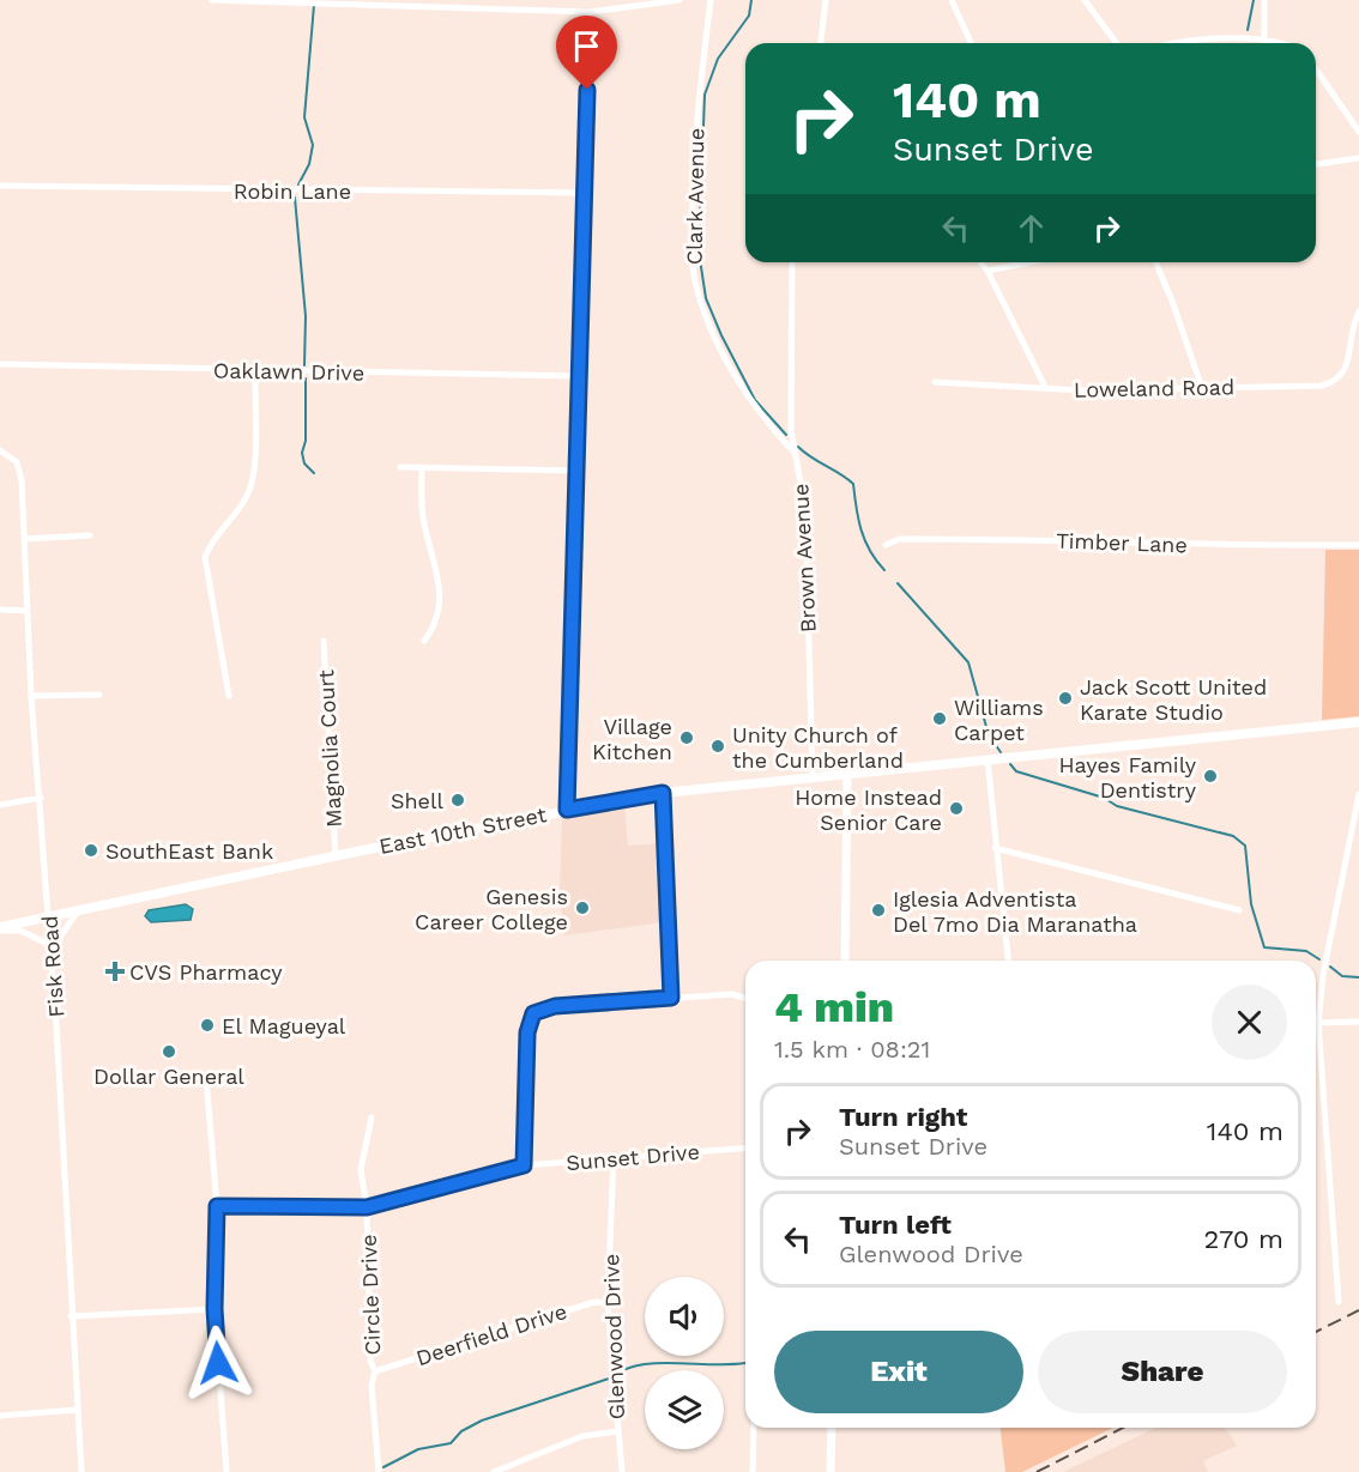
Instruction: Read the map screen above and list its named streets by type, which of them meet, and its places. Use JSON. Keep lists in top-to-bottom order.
{
  "streets": {
    "main road": ["East 10th Street"],
    "street": [
      "Robin Lane",
      "Clark Avenue",
      "Oaklawn Drive",
      "Loweland Road",
      "Timber Lane",
      "Brown Avenue",
      "Magnolia Court",
      "Fisk Road",
      "Sunset Drive",
      "Circle Drive",
      "Deerfield Drive",
      "Glenwood Drive"
    ]
  },
  "crossings": [
    ["Clark Avenue", "Brown Avenue"],
    ["Brown Avenue", "East 10th Street"],
    ["Magnolia Court", "East 10th Street"],
    ["East 10th Street", "Fisk Road"],
    ["Sunset Drive", "Circle Drive"],
    ["Sunset Drive", "Glenwood Drive"],
    ["Circle Drive", "Deerfield Drive"],
    ["Deerfield Drive", "Glenwood Drive"]
  ],
  "places": {
    "other": [
      "Jack Scott United Karate Studio",
      "Williams Carpet",
      "Village Kitchen",
      "Unity Church of the Cumberland",
      "Hayes Family Dentistry",
      "Shell",
      "Home Instead Senior Care",
      "SouthEast Bank",
      "Genesis Career College",
      "Iglesia Adventista Del 7mo Dia Maranatha",
      "El Magueyal",
      "Dollar General"
    ],
    "health": ["CVS Pharmacy"]
  },
  "page": {
    "turn": ["140 m", "Sunset Drive"],
    "heading": ["4 min", "1.5 km · 08:21"],
    "list": [
      {
        "name": "Turn right",
        "note": "Sunset Drive",
        "value": "140 m"
      },
      {
        "name": "Turn left",
        "note": "Glenwood Drive",
        "value": "270 m"
      }
    ],
    "buttons": ["Exit", "Share"]
  }
}
